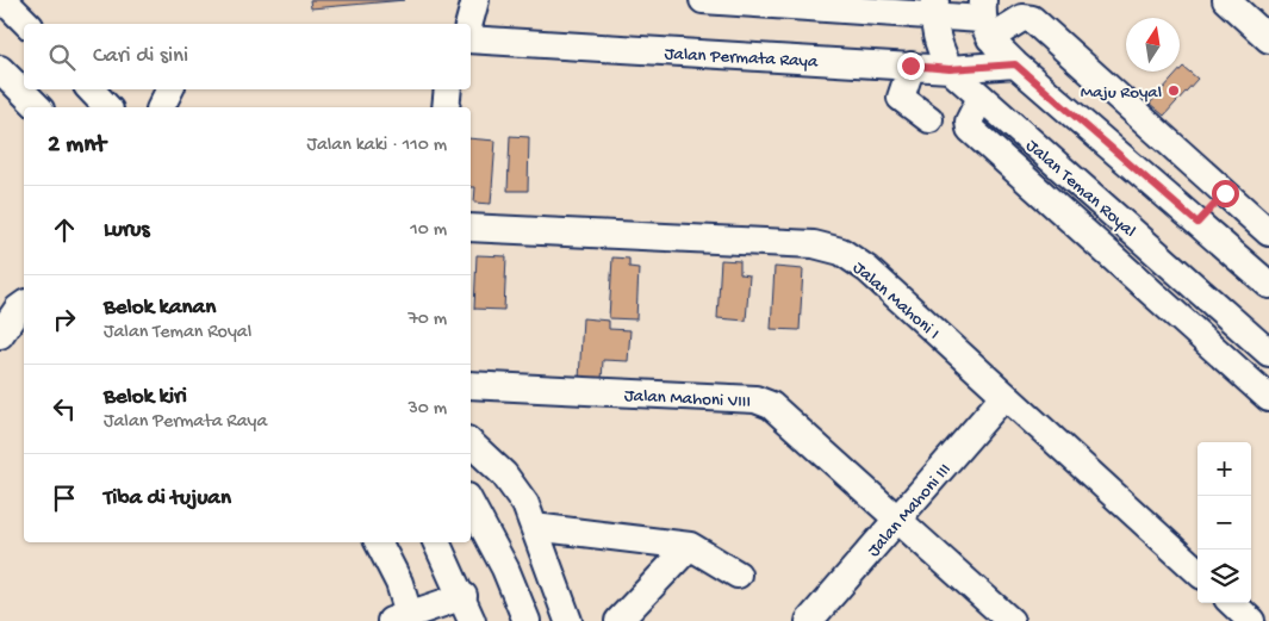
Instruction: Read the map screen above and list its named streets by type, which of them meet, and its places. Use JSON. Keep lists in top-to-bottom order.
{
  "streets": {
    "street": [
      "Jalan Permata Raya",
      "Jalan Teman Royal",
      "Jalan Mahoni I",
      "Jalan Mahoni VIII",
      "Jalan Mahoni III"
    ]
  },
  "crossings": [
    ["Jalan Permata Raya", "Jalan Teman Royal"],
    ["Jalan Mahoni I", "Jalan Mahoni III"],
    ["Jalan Mahoni VIII", "Jalan Mahoni III"]
  ],
  "places": ["Maju Royal"],
  "north": "top",
  "page": {
    "search": "Cari di sini",
    "heading": ["2 mnt", "Jalan kaki · 110 m"],
    "list": [
      ["Lurus", "10 m"],
      ["Belok kanan", "Jalan Teman Royal", "70 m"],
      ["Belok kiri", "Jalan Permata Raya", "30 m"],
      "Tiba di tujuan"
    ],
    "map_buttons": ["+", "−"]
  }
}
